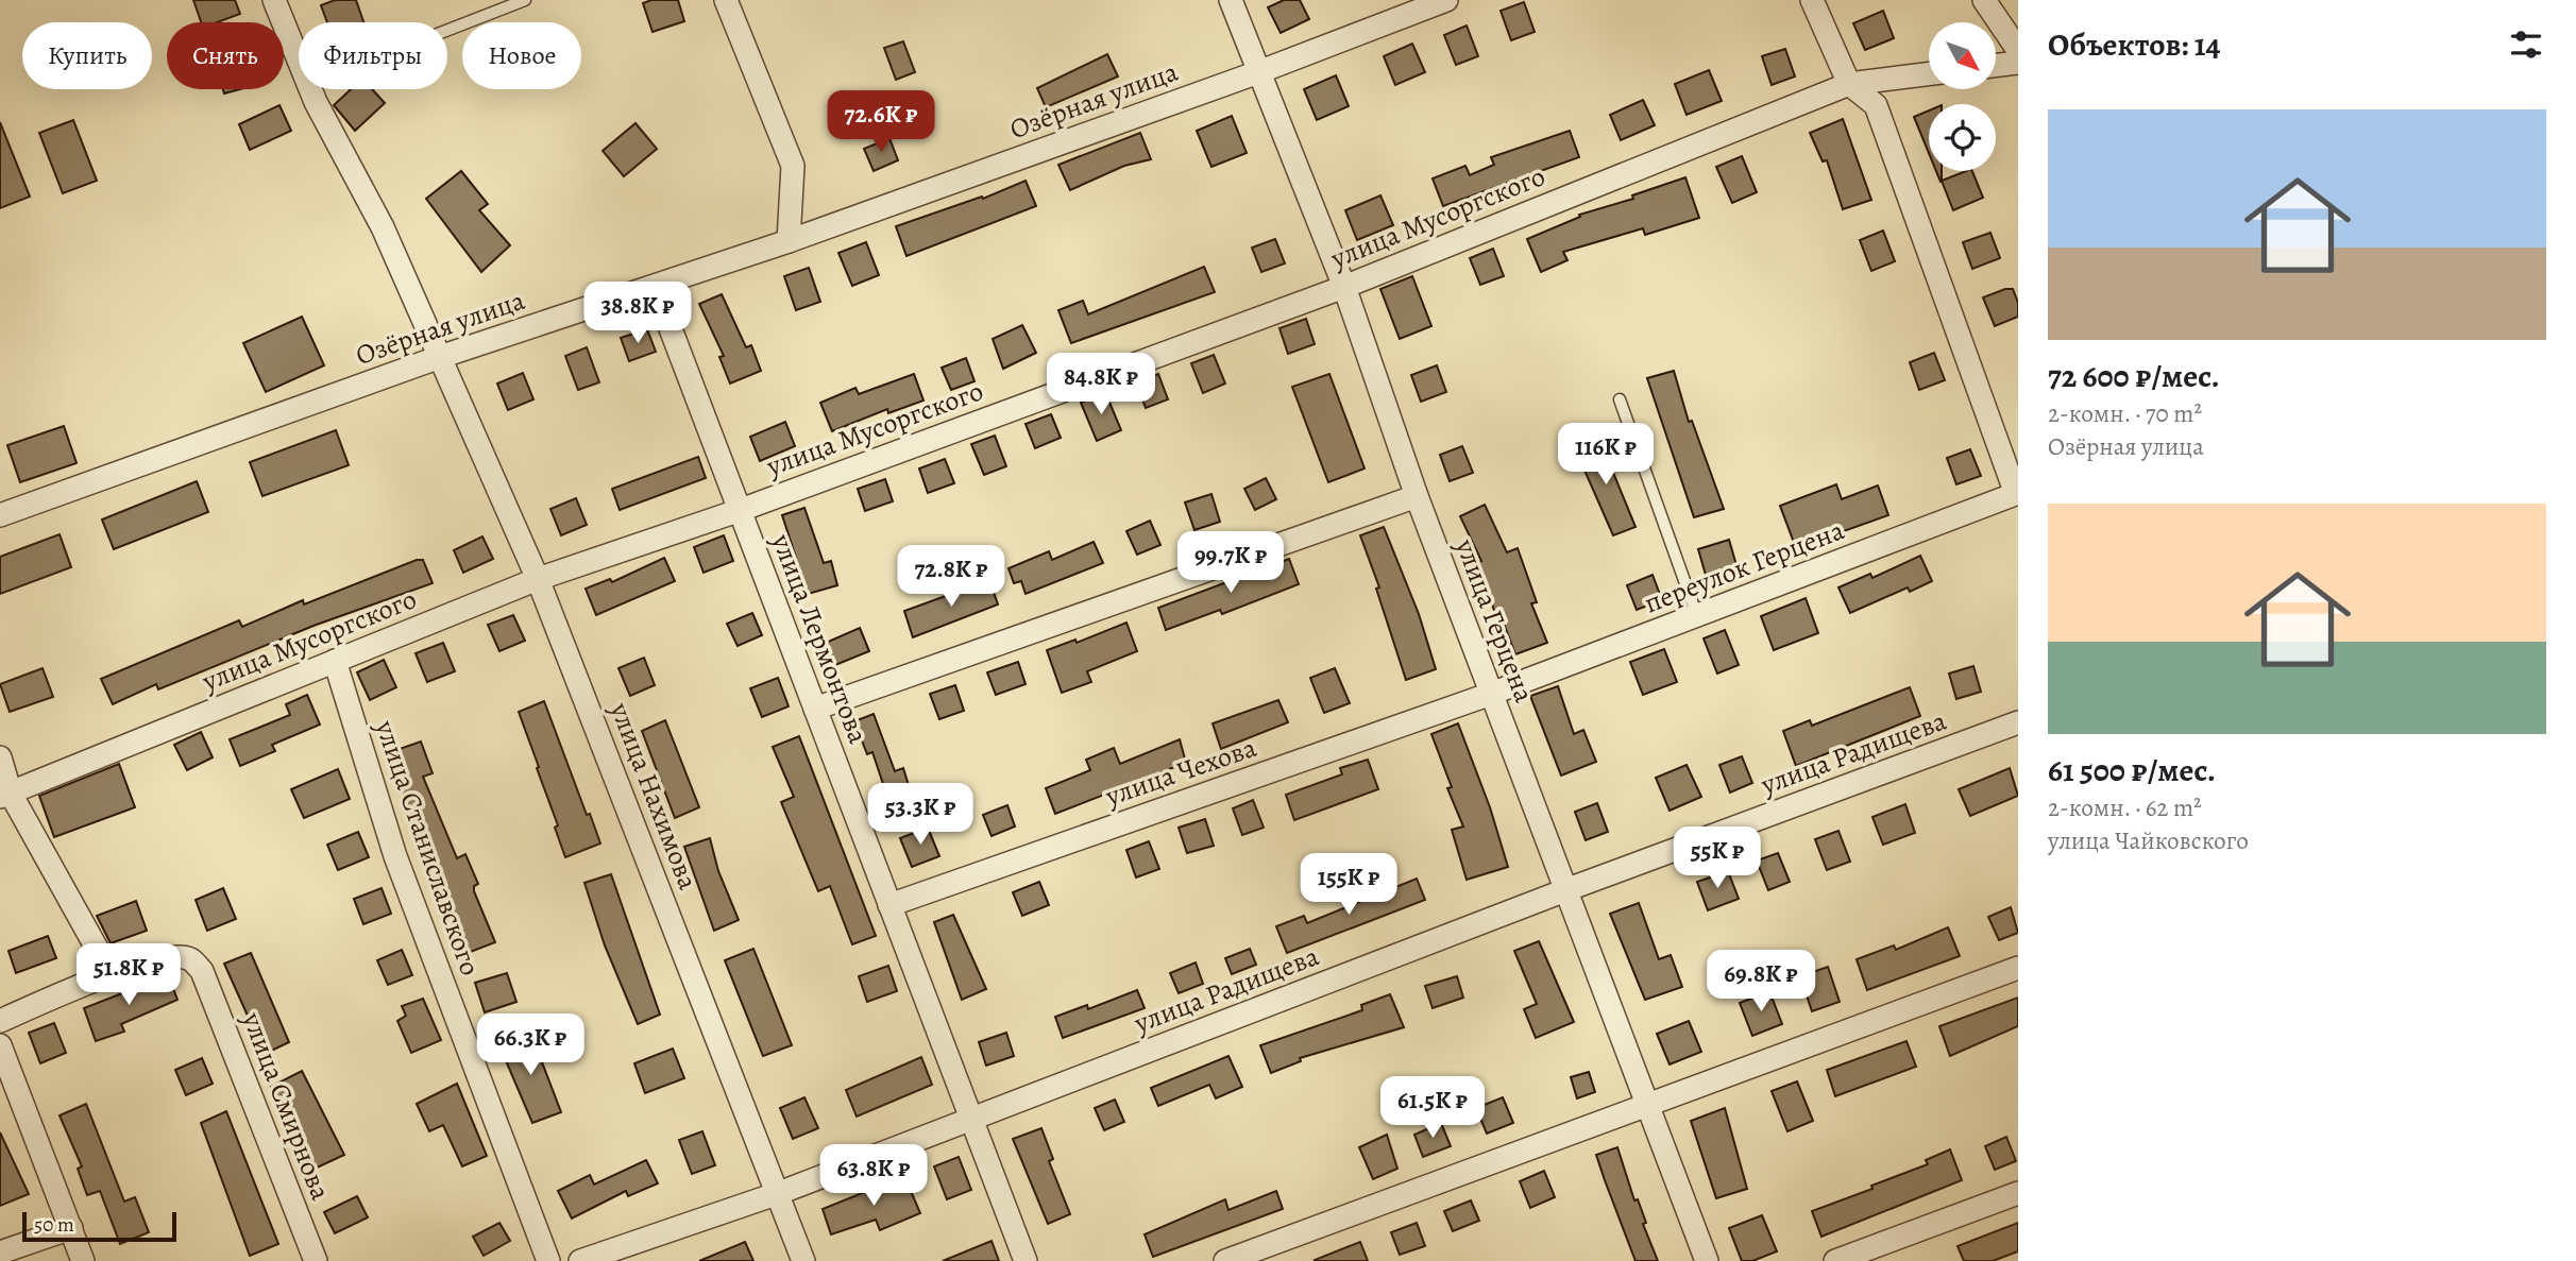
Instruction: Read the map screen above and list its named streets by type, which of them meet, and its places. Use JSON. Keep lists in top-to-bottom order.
{
  "streets": {
    "street": [
      "Озёрная улица",
      "улица Мусоргского",
      "переулок Герцена",
      "улица Герцена",
      "улица Лермонтова",
      "улица Радищева",
      "улица Чехова",
      "улица Нахимова",
      "улица Станиславского",
      "улица Смирнова"
    ]
  },
  "crossings": [
    ["Озёрная улица", "улица Герцена"],
    ["Озёрная улица", "улица Лермонтова"],
    ["Озёрная улица", "улица Нахимова"],
    ["улица Мусоргского", "улица Герцена"],
    ["улица Мусоргского", "улица Лермонтова"],
    ["улица Мусоргского", "улица Нахимова"],
    ["улица Мусоргского", "улица Станиславского"],
    ["переулок Герцена", "улица Герцена"],
    ["переулок Герцена", "улица Чехова"],
    ["улица Герцена", "улица Радищева"],
    ["улица Герцена", "улица Чехова"],
    ["улица Лермонтова", "улица Радищева"],
    ["улица Лермонтова", "улица Чехова"],
    ["улица Радищева", "улица Нахимова"]
  ],
  "scale_bar": "50 m",
  "north": "bottom right",
  "page": {
    "heading": "Объектов: 14",
    "chip": [
      "Купить",
      "Снять",
      "Фильтры",
      "Новое"
    ],
    "list": [
      {
        "name": "72 600 ₽/мес.",
        "note": "2-комн. · 70 m² · Озёрная улица"
      },
      {
        "name": "61 500 ₽/мес.",
        "note": "2-комн. · 62 m² · улица Чайковского"
      }
    ],
    "price": [
      "72.6K ₽",
      "38.8K ₽",
      "84.8K ₽",
      "116K ₽",
      "99.7K ₽",
      "72.8K ₽",
      "53.3K ₽",
      "55K ₽",
      "155K ₽",
      "51.8K ₽",
      "69.8K ₽",
      "66.3K ₽",
      "61.5K ₽",
      "63.8K ₽"
    ],
    "scale": "50 m"
  }
}
